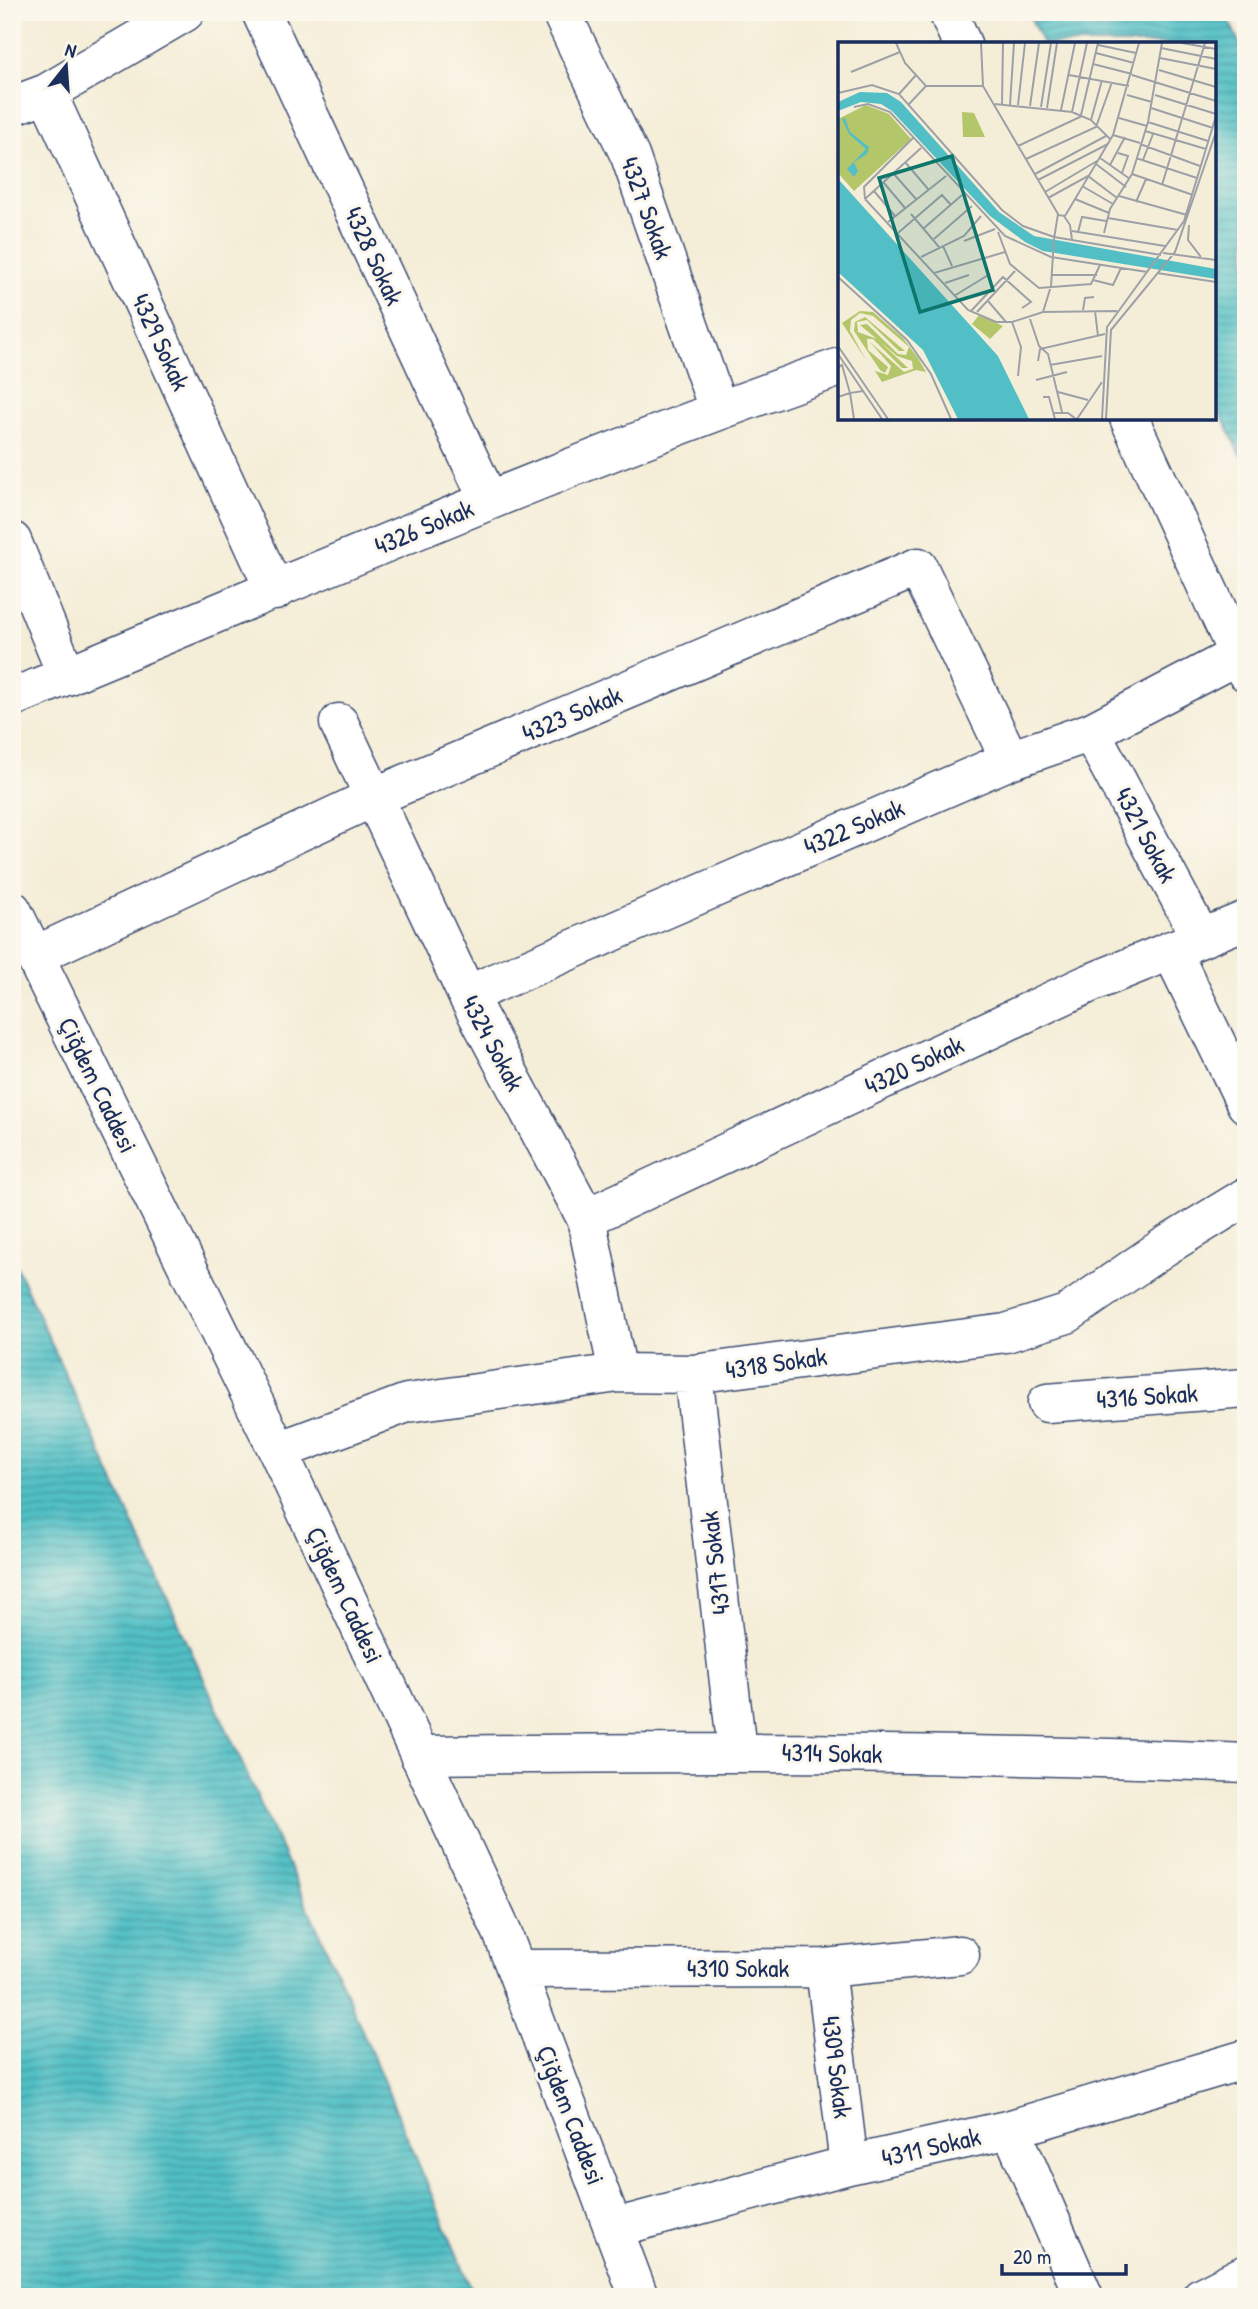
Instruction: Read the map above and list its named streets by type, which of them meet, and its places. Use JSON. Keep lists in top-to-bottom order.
{
  "streets": {
    "street": [
      "4327 Sokak",
      "4328 Sokak",
      "4329 Sokak",
      "4326 Sokak",
      "4323 Sokak",
      "4322 Sokak",
      "4321 Sokak",
      "4324 Sokak",
      "4320 Sokak",
      "Çiğdem Caddesi",
      "4318 Sokak",
      "4316 Sokak",
      "4317 Sokak",
      "4314 Sokak",
      "4310 Sokak",
      "4309 Sokak",
      "4311 Sokak"
    ]
  },
  "crossings": [
    ["4327 Sokak", "4326 Sokak"],
    ["4328 Sokak", "4326 Sokak"],
    ["4329 Sokak", "4326 Sokak"],
    ["4323 Sokak", "4322 Sokak"],
    ["4323 Sokak", "4324 Sokak"],
    ["4323 Sokak", "Çiğdem Caddesi"],
    ["4322 Sokak", "4321 Sokak"],
    ["4322 Sokak", "4324 Sokak"],
    ["4321 Sokak", "4320 Sokak"],
    ["4324 Sokak", "4320 Sokak"],
    ["4324 Sokak", "4318 Sokak"],
    ["Çiğdem Caddesi", "4318 Sokak"],
    ["Çiğdem Caddesi", "4314 Sokak"],
    ["Çiğdem Caddesi", "4310 Sokak"],
    ["Çiğdem Caddesi", "4311 Sokak"],
    ["4318 Sokak", "4317 Sokak"],
    ["4317 Sokak", "4314 Sokak"],
    ["4310 Sokak", "4309 Sokak"],
    ["4309 Sokak", "4311 Sokak"]
  ],
  "scale_bar": "20 m",
  "north": "top"
}
